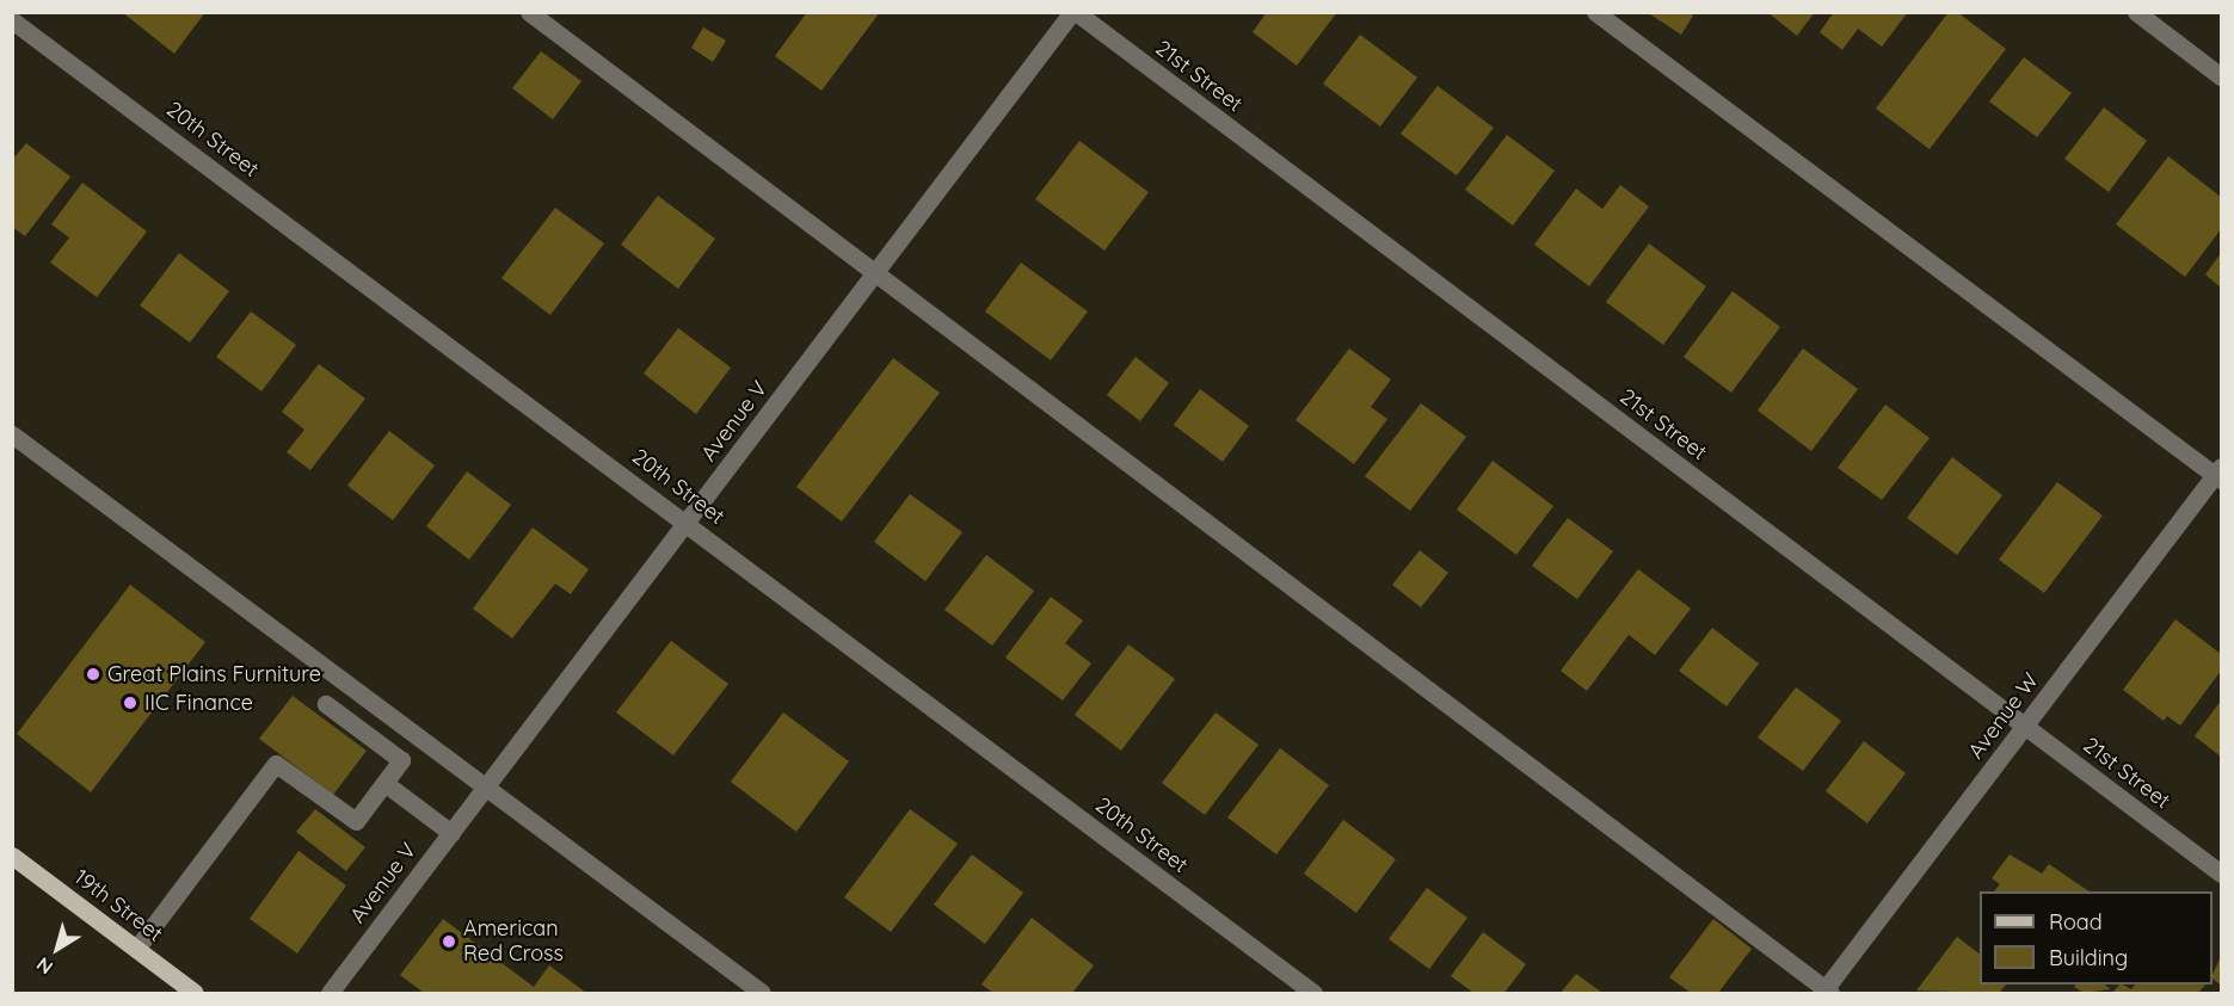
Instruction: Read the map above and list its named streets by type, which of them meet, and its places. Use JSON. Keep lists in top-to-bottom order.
{
  "streets": {
    "main road": ["19th Street"],
    "street": [
      "21st Street",
      "20th Street",
      "Avenue V",
      "Avenue W"
    ]
  },
  "crossings": [
    ["21st Street", "Avenue V"],
    ["21st Street", "Avenue W"],
    ["20th Street", "Avenue V"]
  ],
  "places": ["Great Plains Furniture", "IIC Finance", "American Red Cross"],
  "legend": ["Road", "Building"],
  "north": "bottom left"
}
